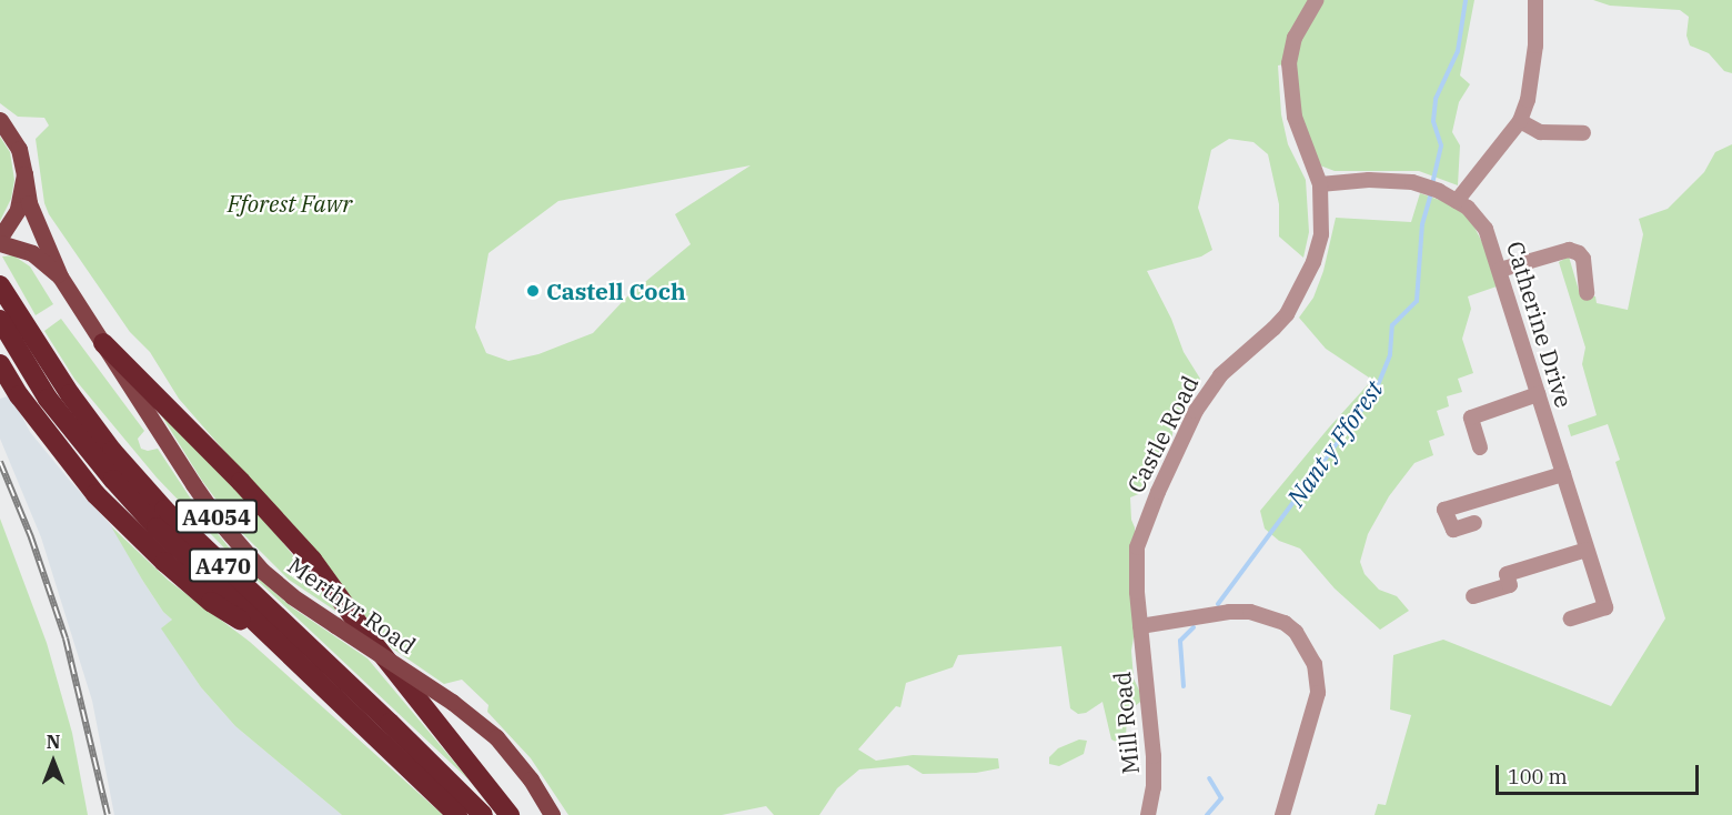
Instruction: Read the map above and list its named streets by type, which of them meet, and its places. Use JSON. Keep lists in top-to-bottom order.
{
  "streets": {
    "highway": ["A470"],
    "main road": ["A4054", "Merthyr Road"],
    "street": ["Catherine Drive", "Castle Road", "Mill Road"]
  },
  "crossings": [
    ["Catherine Drive", "Castle Road"],
    ["Castle Road", "Mill Road"]
  ],
  "water": ["Nant y Fforest"],
  "parks": ["Fforest Fawr"],
  "places": ["Castell Coch"],
  "scale_bar": "100 m",
  "north": "top"
}
